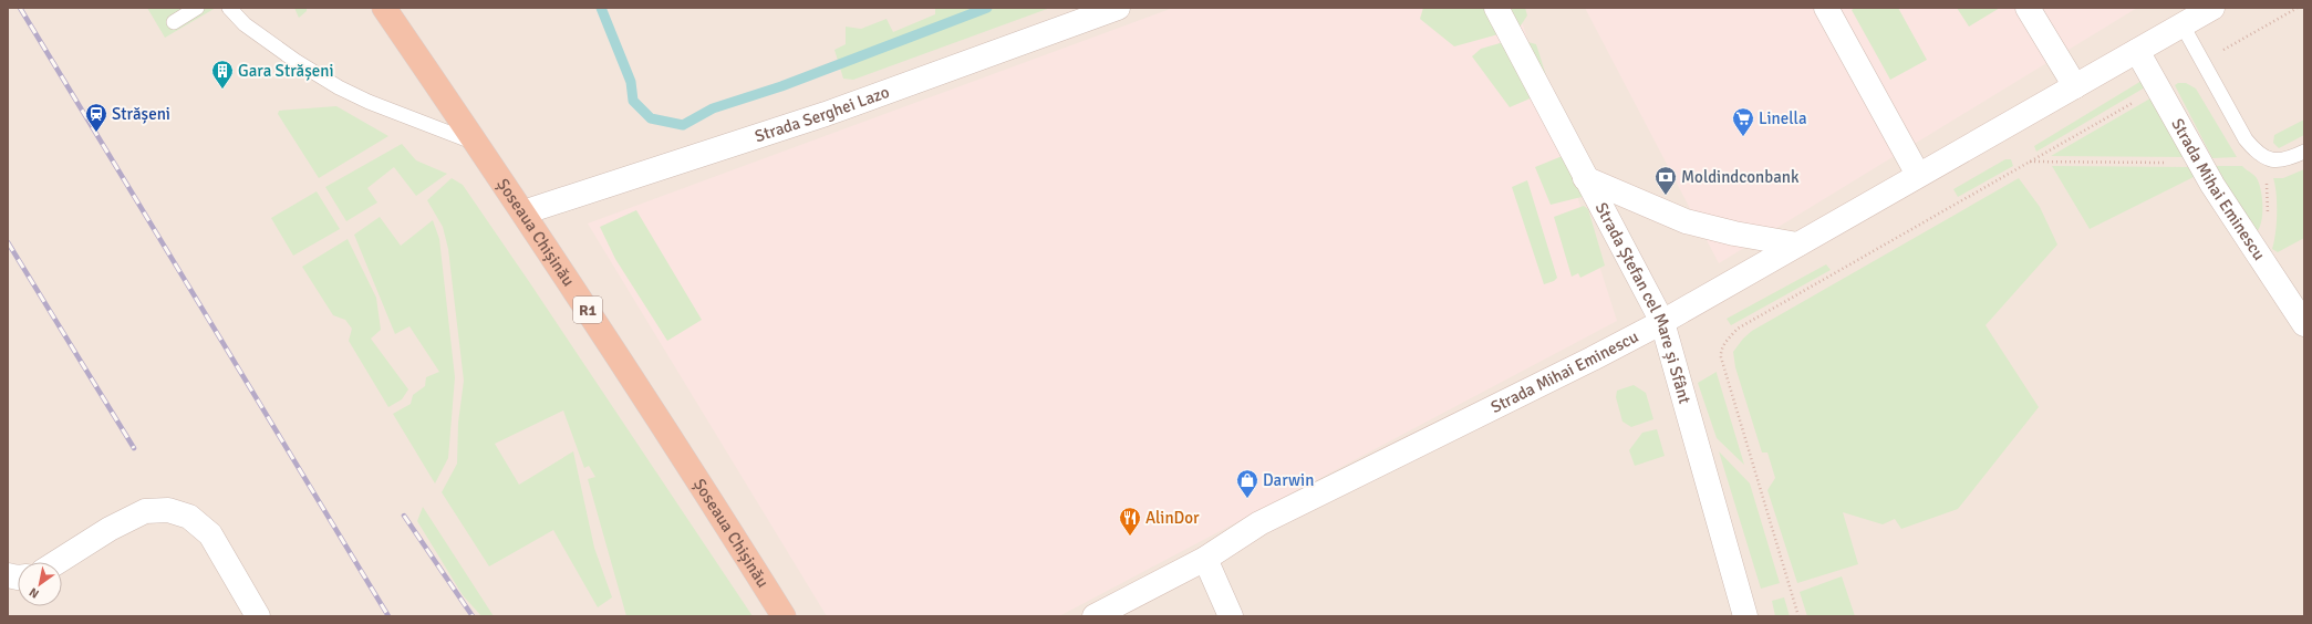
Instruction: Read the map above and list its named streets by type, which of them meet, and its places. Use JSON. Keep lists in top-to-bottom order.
{
  "streets": {
    "highway": ["Șoseaua Chișinău", "R1"],
    "street": ["Strada Serghei Lazo", "Strada Mihai Eminescu", "Strada Ștefan cel Mare și Sfânt"]
  },
  "crossings": [
    ["Strada Serghei Lazo", "Șoseaua Chișinău"],
    ["Strada Mihai Eminescu", "Strada Ștefan cel Mare și Sfânt"]
  ],
  "places": {
    "building": ["Gara Strășeni"],
    "station": ["Strășeni"],
    "supermarket": ["Linella"],
    "bank": ["Moldindconbank"],
    "shop": ["Darwin"],
    "restaurant": ["AlinDor"]
  },
  "north": "bottom left"
}
